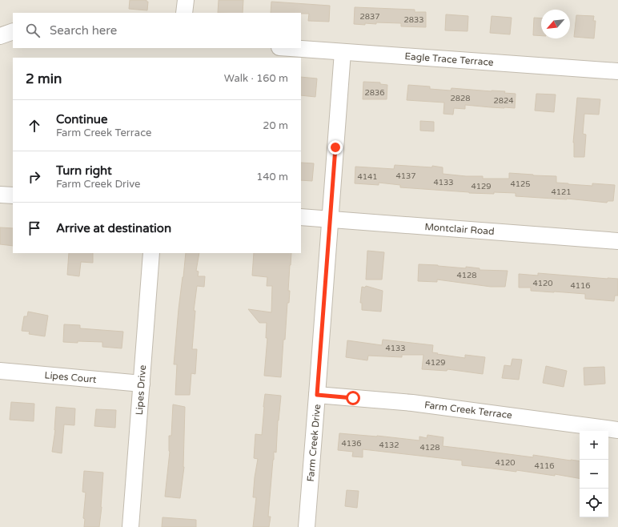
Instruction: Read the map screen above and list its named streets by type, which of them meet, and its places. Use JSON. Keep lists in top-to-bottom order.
{
  "streets": {
    "street": [
      "Eagle Trace Terrace",
      "Montclair Road",
      "Lipes Court",
      "Lipes Drive",
      "Farm Creek Terrace",
      "Farm Creek Drive"
    ]
  },
  "crossings": [
    ["Eagle Trace Terrace", "Farm Creek Drive"],
    ["Montclair Road", "Farm Creek Drive"],
    ["Lipes Court", "Lipes Drive"],
    ["Farm Creek Terrace", "Farm Creek Drive"]
  ],
  "house_numbers": [
    "2837",
    "2833",
    "2836",
    "2828",
    "2824",
    "4137",
    "4141",
    "4133",
    "4125",
    "4129",
    "4121",
    "4128",
    "4120",
    "4116",
    "4133",
    "4129",
    "4136",
    "4132",
    "4128",
    "4120",
    "4116"
  ],
  "north": "bottom left",
  "page": {
    "search": "Search here",
    "heading": ["2 min", "Walk · 160 m"],
    "list": [
      ["Continue", "Farm Creek Terrace", "20 m"],
      ["Turn right", "Farm Creek Drive", "140 m"],
      "Arrive at destination"
    ],
    "map_buttons": ["+", "−"]
  }
}
